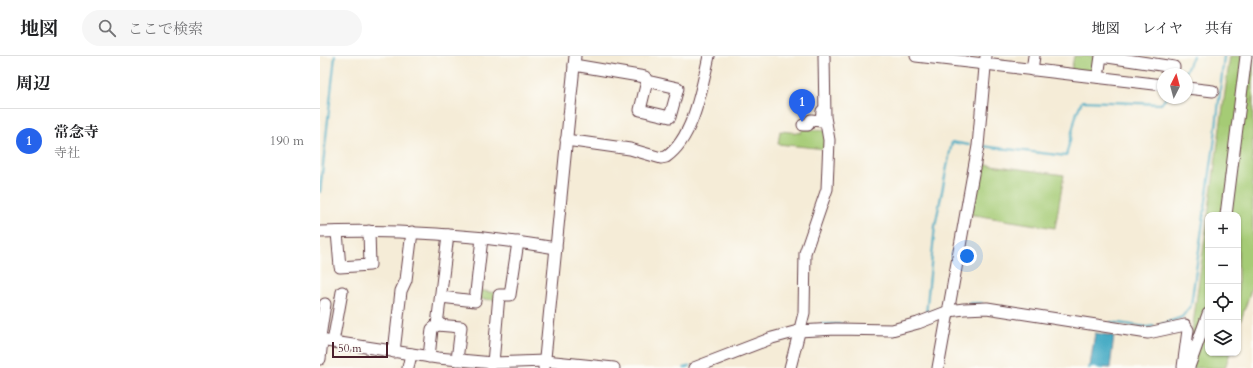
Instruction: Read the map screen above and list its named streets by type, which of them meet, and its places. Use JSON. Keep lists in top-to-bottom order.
{
  "scale_bar": "50 m",
  "north": "top",
  "page": {
    "header": "地図",
    "search": "ここで検索",
    "nav": ["地図", "レイヤ", "共有"],
    "heading": "周辺",
    "pins": "1",
    "list": [
      {
        "mark": "1",
        "name": "常念寺",
        "note": "寺社",
        "value": "190 m"
      }
    ],
    "map_buttons": ["+", "−"],
    "scale": "50 m"
  }
}
